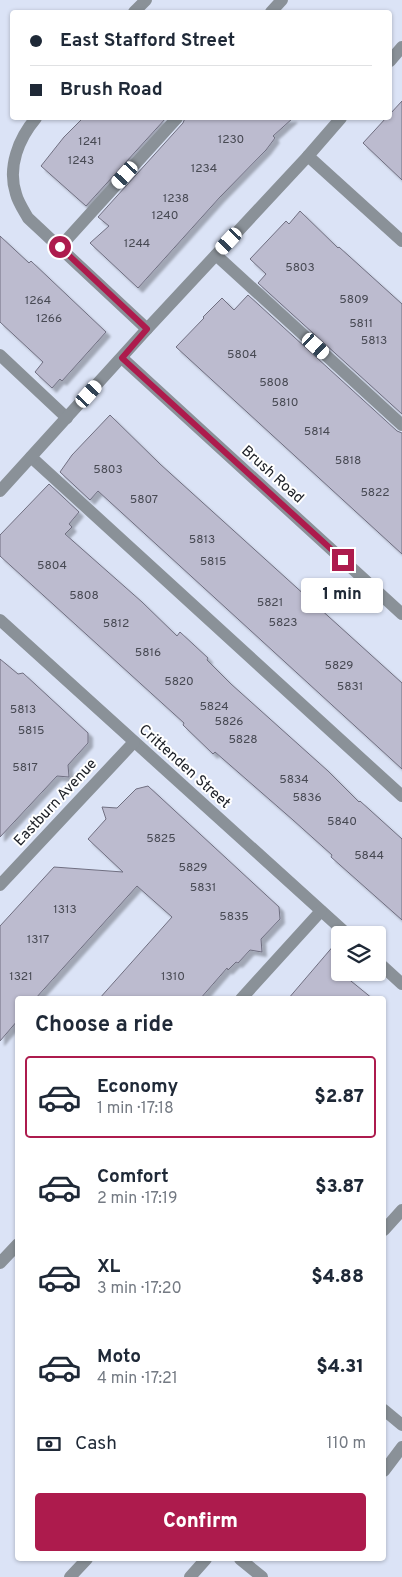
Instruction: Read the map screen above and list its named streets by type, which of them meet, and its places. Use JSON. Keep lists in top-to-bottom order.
{
  "streets": {
    "street": ["Brush Road", "Crittenden Street", "Eastburn Avenue"]
  },
  "crossings": [
    ["Crittenden Street", "Eastburn Avenue"]
  ],
  "house_numbers": [
    "1230",
    "1241",
    "1243",
    "1234",
    "1238",
    "1240",
    "1244",
    "5803",
    "5809",
    "1264",
    "1266",
    "5811",
    "5813",
    "5804",
    "5808",
    "5810",
    "5814",
    "5818",
    "5803",
    "5822",
    "5807",
    "5813",
    "5815",
    "5804",
    "5808",
    "5821",
    "5823",
    "5812",
    "5816",
    "5829",
    "5820",
    "5831",
    "5824",
    "5813",
    "5826",
    "5815",
    "5828",
    "5817",
    "5834",
    "5836",
    "5840",
    "5825",
    "5844",
    "5829",
    "5831",
    "1313",
    "5835",
    "1317",
    "1321",
    "1310"
  ],
  "page": {
    "banner": ["East Stafford Street", "Brush Road"],
    "bubble": "1 min",
    "heading": "Choose a ride",
    "list": [
      {
        "name": "Economy",
        "note": "1 min · 17:18",
        "value": "$2.87"
      },
      {
        "name": "Comfort",
        "note": "2 min · 17:19",
        "value": "$3.87"
      },
      {
        "name": "XL",
        "note": "3 min · 17:20",
        "value": "$4.88"
      },
      {
        "name": "Moto",
        "note": "4 min · 17:21",
        "value": "$4.31"
      }
    ],
    "pay": ["Cash", "110 m"],
    "buttons": "Confirm"
  }
}
